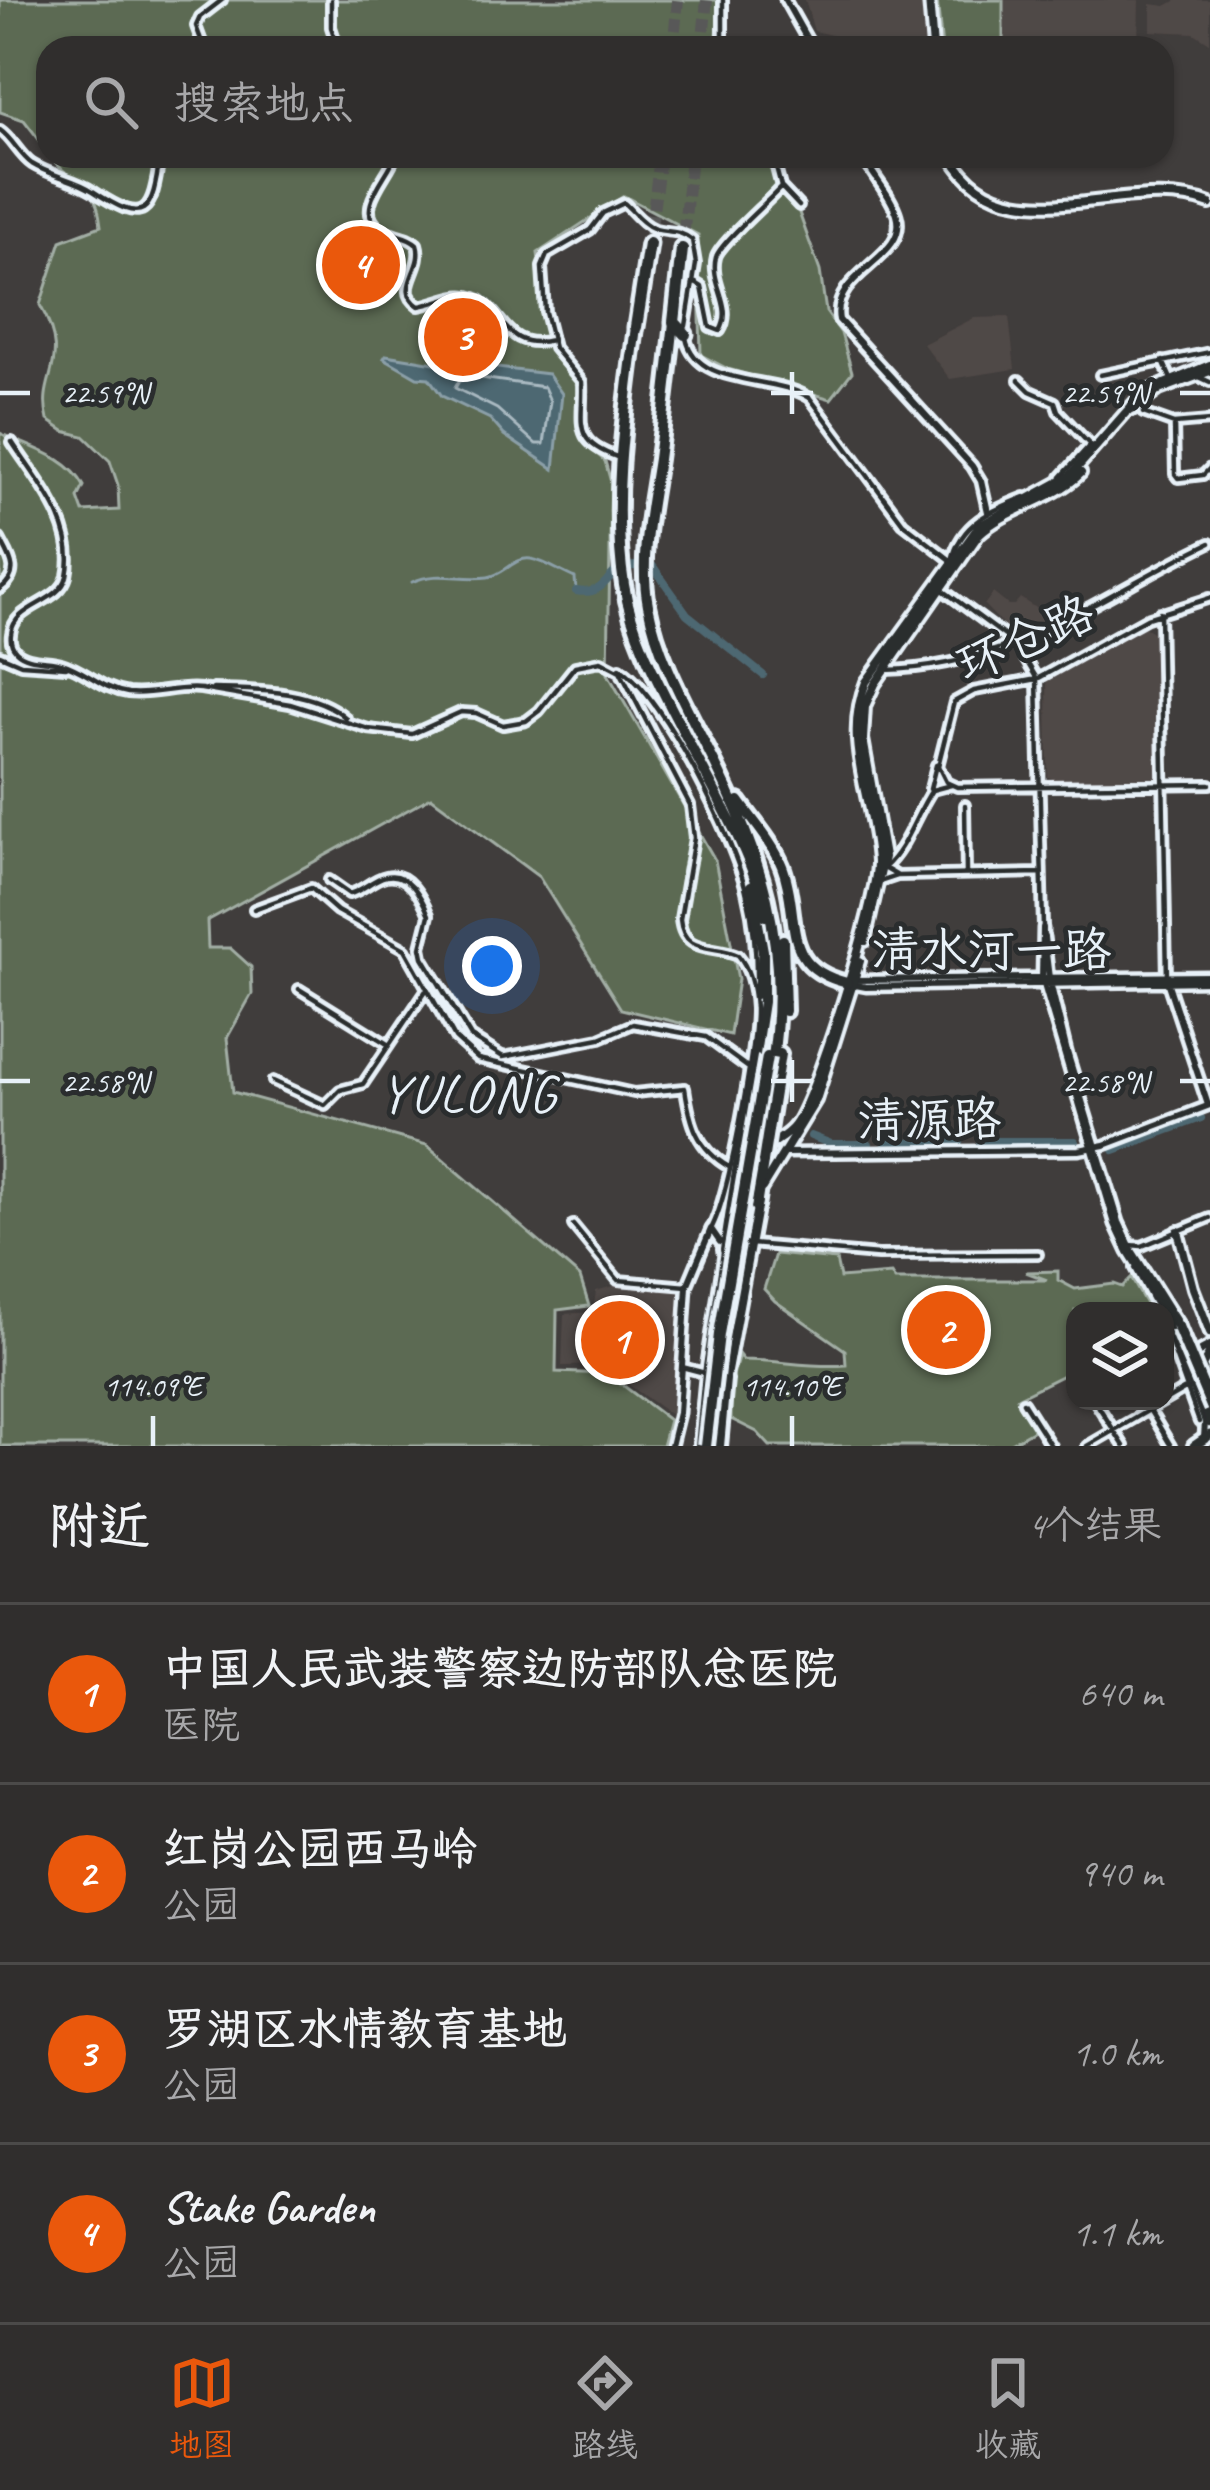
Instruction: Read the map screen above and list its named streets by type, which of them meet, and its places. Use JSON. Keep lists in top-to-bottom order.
{
  "streets": {
    "street": ["环仓路", "清水河一路", "清源路"]
  },
  "districts": ["YULONG"],
  "page": {
    "search": "搜索地点",
    "pins": [
      "4",
      "3",
      "2",
      "1"
    ],
    "heading": ["附近", "4个结果"],
    "list": [
      {
        "mark": "1",
        "name": "中国人民武装警察边防部队总医院",
        "note": "医院",
        "value": "640 m"
      },
      {
        "mark": "2",
        "name": "红岗公园西马岭",
        "note": "公园",
        "value": "940 m"
      },
      {
        "mark": "3",
        "name": "罗湖区水情教育基地",
        "note": "公园",
        "value": "1.0 km"
      },
      {
        "mark": "4",
        "name": "Stake Garden",
        "note": "公园",
        "value": "1.1 km"
      }
    ],
    "nav": ["地图", "路线", "收藏"]
  },
  "coordinates": [
    "22.59°N",
    "22.58°N",
    "114.09°E",
    "114.10°E"
  ]
}
